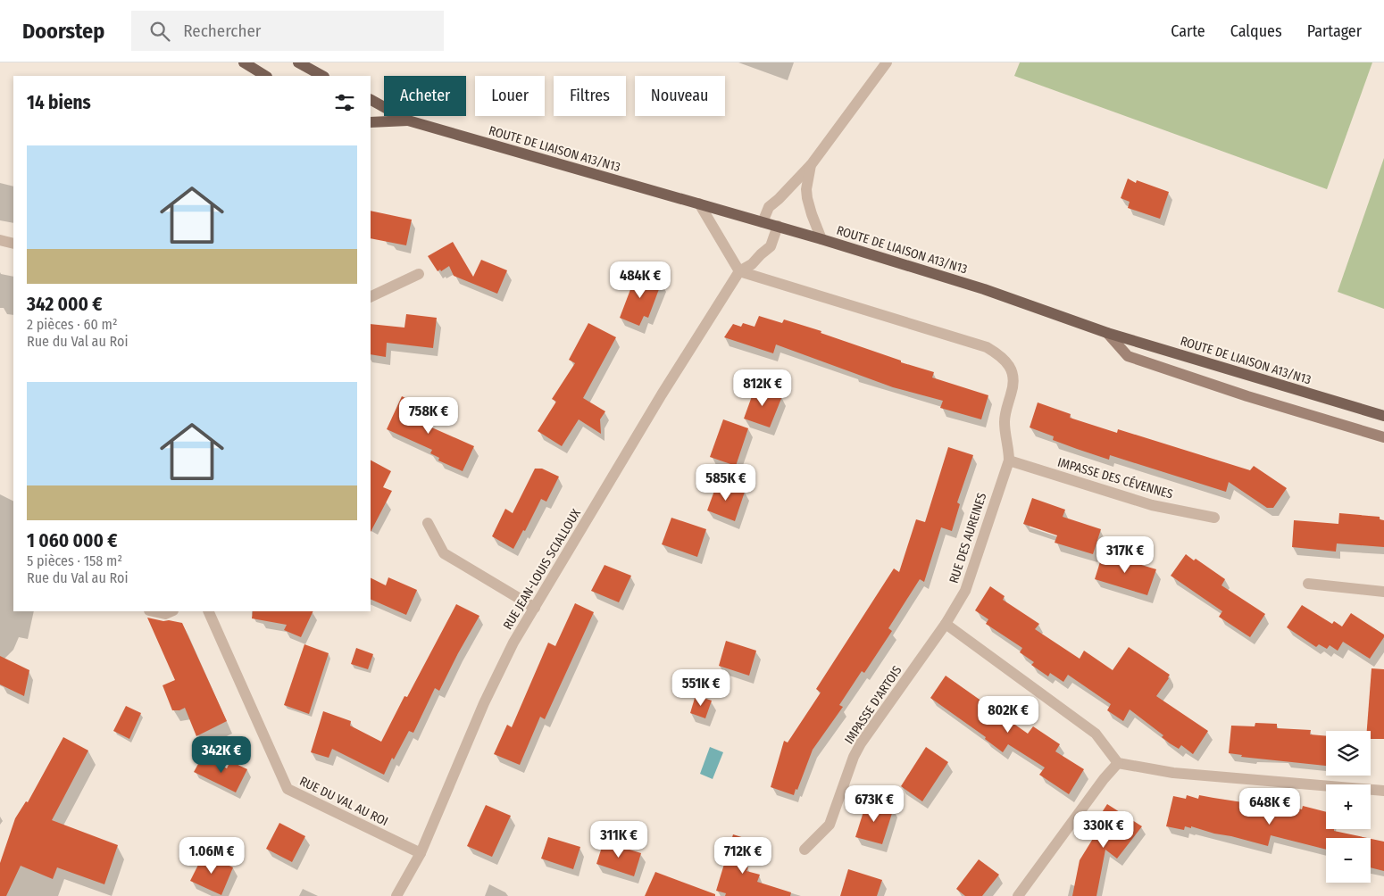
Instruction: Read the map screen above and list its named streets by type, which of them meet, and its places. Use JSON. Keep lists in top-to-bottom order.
{
  "streets": {
    "main road": ["ROUTE DE LIAISON A13/N13"],
    "street": [
      "IMPASSE DES CÉVENNES",
      "RUE DES AUREINES",
      "RUE JEAN-LOUIS SCIALLOUX",
      "IMPASSE D'ARTOIS",
      "RUE DU VAL AU ROI"
    ]
  },
  "crossings": [
    ["ROUTE DE LIAISON A13/N13", "RUE JEAN-LOUIS SCIALLOUX"],
    ["IMPASSE DES CÉVENNES", "RUE DES AUREINES"],
    ["RUE DES AUREINES", "RUE JEAN-LOUIS SCIALLOUX"],
    ["RUE DES AUREINES", "IMPASSE D'ARTOIS"],
    ["RUE JEAN-LOUIS SCIALLOUX", "RUE DU VAL AU ROI"]
  ],
  "page": {
    "header": "Doorstep",
    "search": "Rechercher",
    "nav": ["Carte", "Calques", "Partager"],
    "chip": [
      "Acheter",
      "Louer",
      "Filtres",
      "Nouveau"
    ],
    "heading": "14 biens",
    "list": [
      {
        "name": "342 000 €",
        "note": "2 pièces · 60 m² · Rue du Val au Roi"
      },
      {
        "name": "1 060 000 €",
        "note": "5 pièces · 158 m² · Rue du Val au Roi"
      }
    ],
    "price": [
      "484K €",
      "812K €",
      "758K €",
      "585K €",
      "317K €",
      "551K €",
      "802K €",
      "342K €",
      "673K €",
      "648K €",
      "330K €",
      "311K €",
      "1.06M €",
      "712K €"
    ],
    "map_buttons": ["+", "−"]
  }
}
